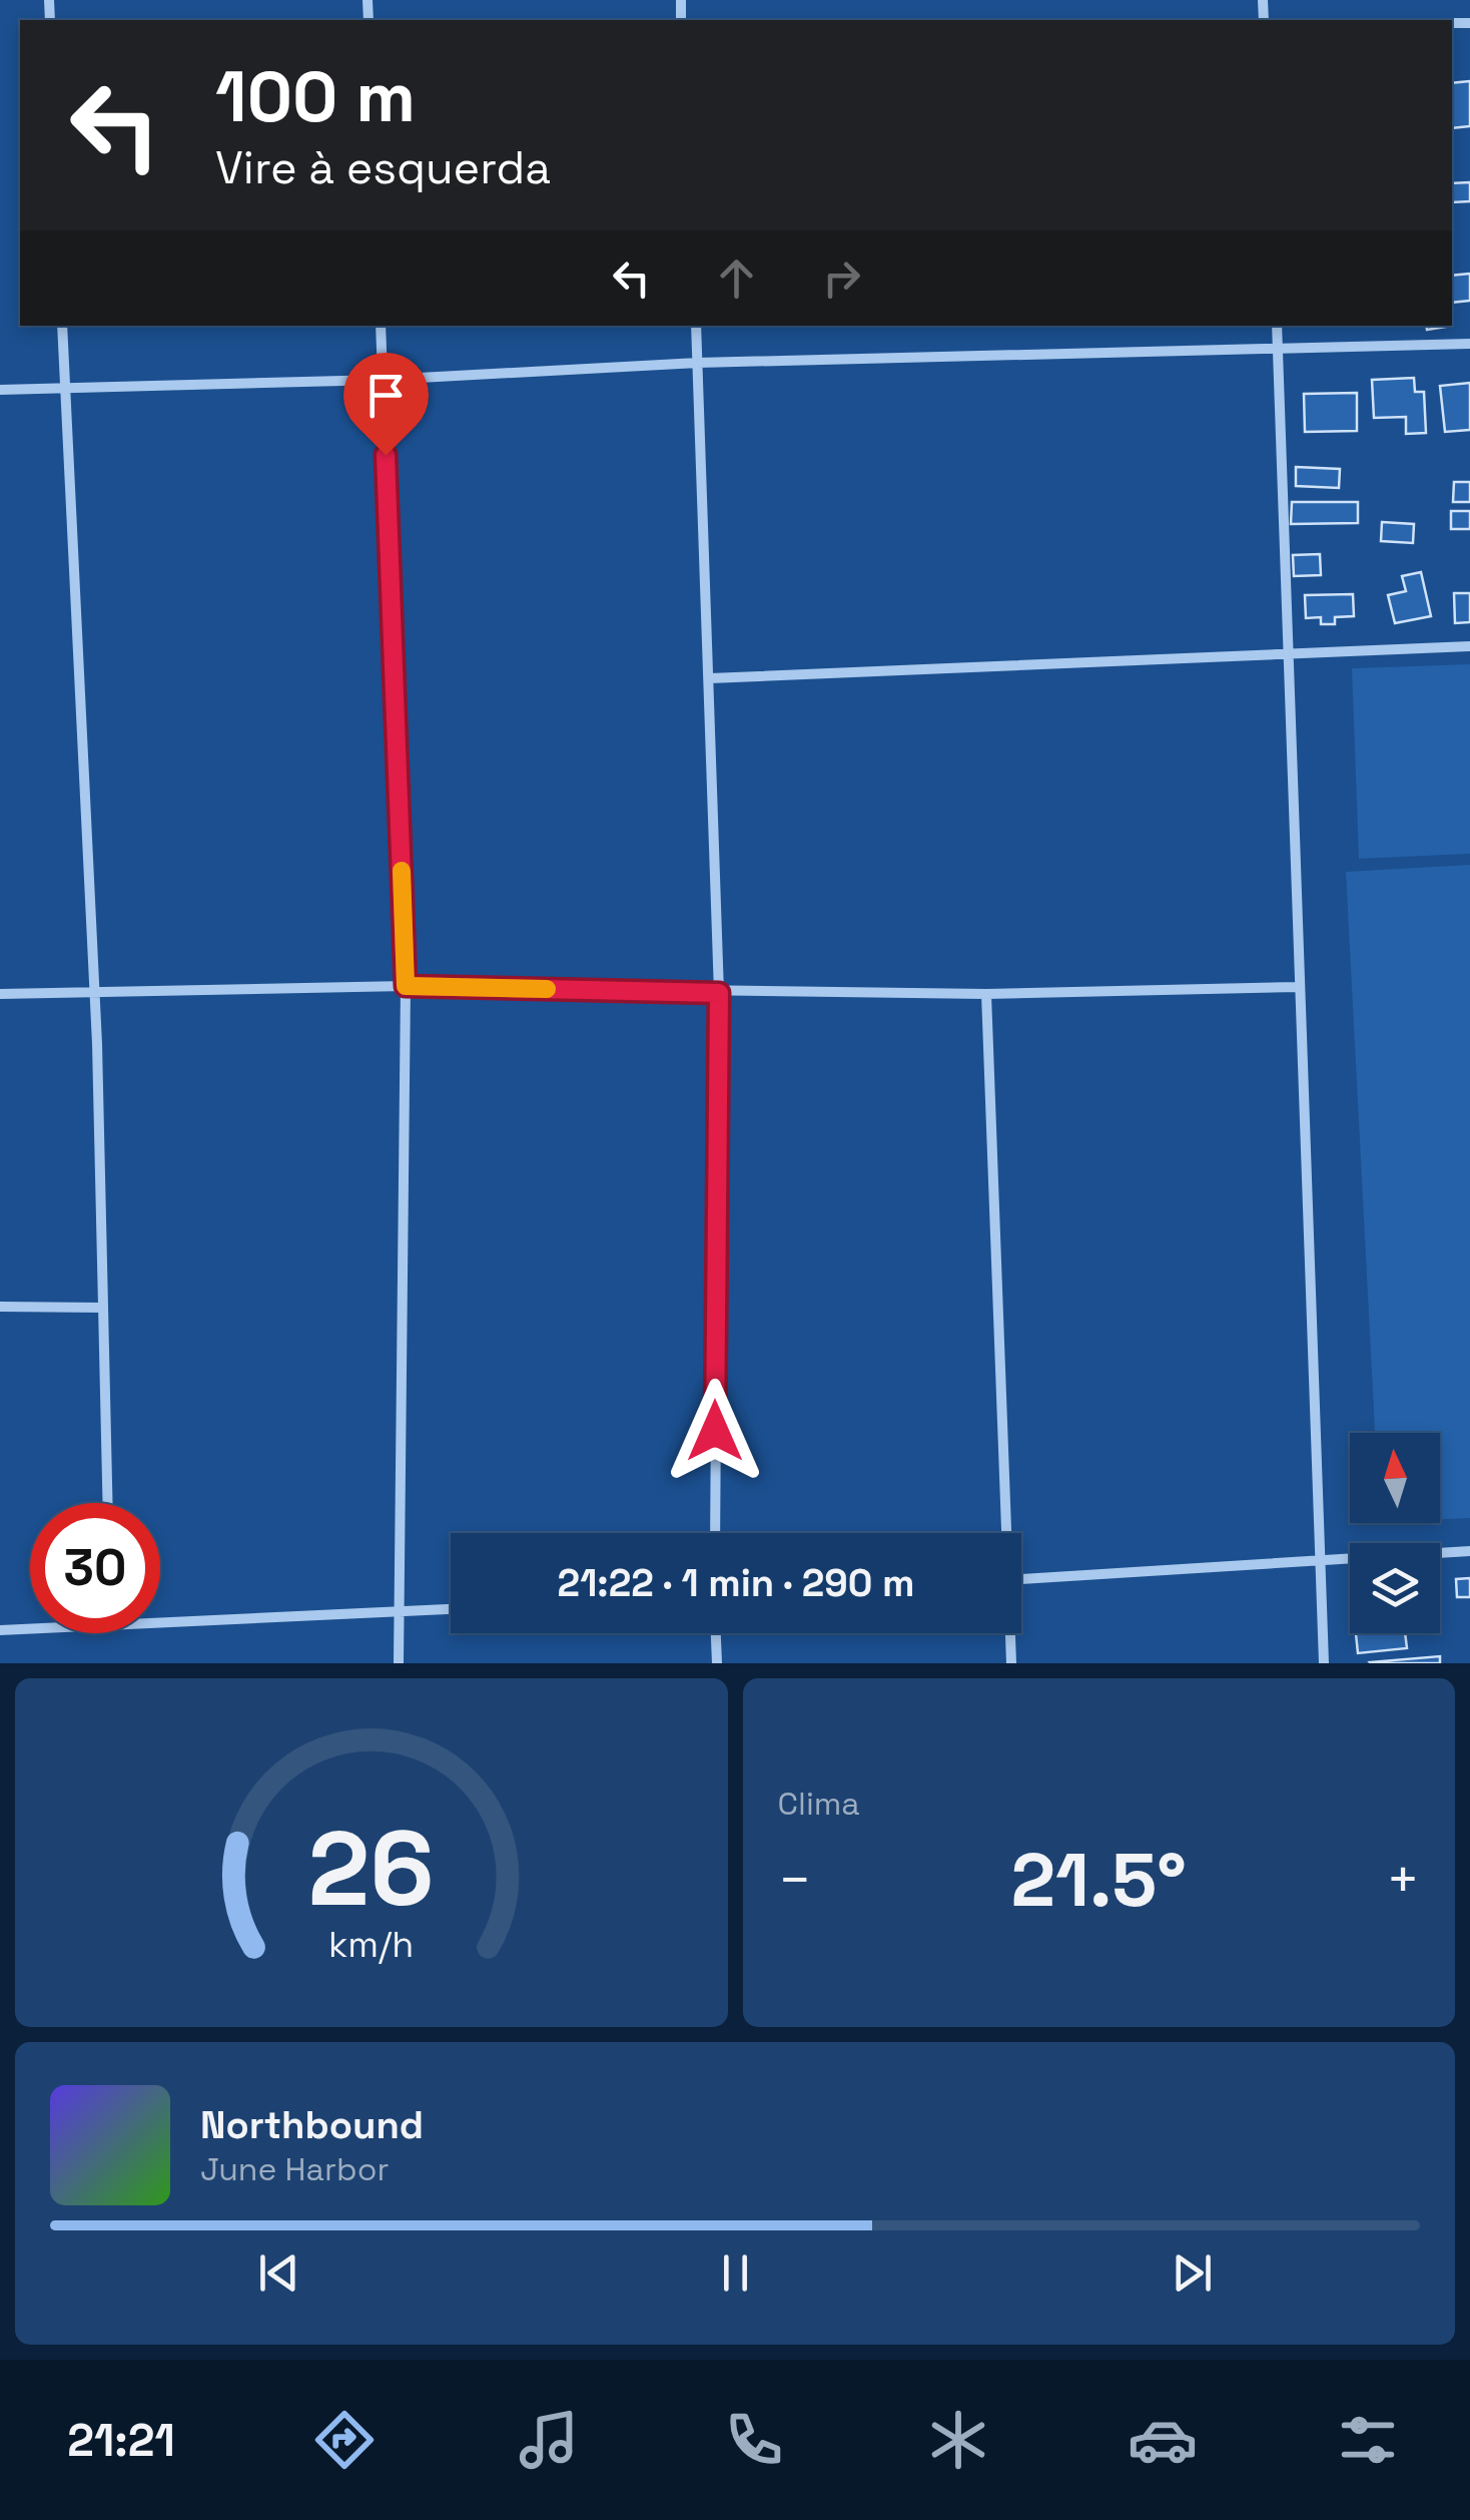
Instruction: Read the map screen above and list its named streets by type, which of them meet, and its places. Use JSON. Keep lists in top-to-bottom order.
{
  "north": "top",
  "page": {
    "turn": ["100 m", "Vire à esquerda"],
    "limit": "30",
    "trip": "21:22 · 1 min · 290 m",
    "tile": "Clima",
    "heat": ["−", "21.5°", "+"],
    "song": ["Northbound", "June Harbor"],
    "tabs": "21:21",
    "gauge": ["26", "km/h"]
  }
}
